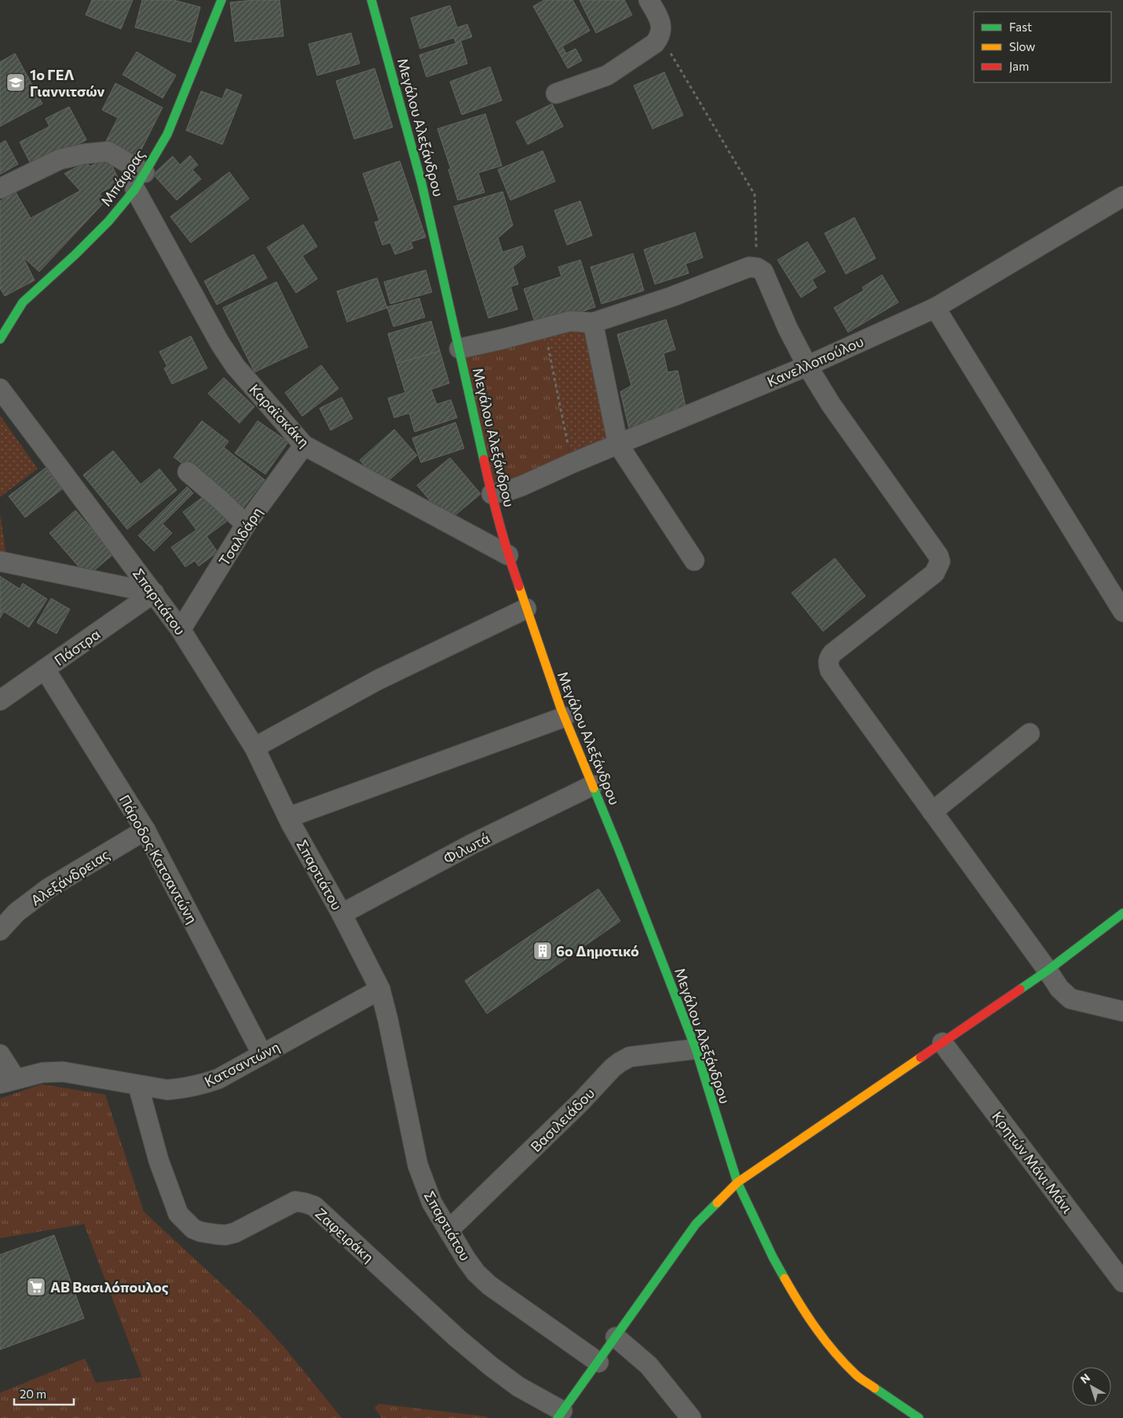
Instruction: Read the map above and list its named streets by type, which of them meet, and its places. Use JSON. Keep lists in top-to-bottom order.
{
  "streets": {
    "main road": ["Μεγάλου Αλεξάνδρου", "Μπάφρας"],
    "street": [
      "Κανελλοπούλου",
      "Καραϊσκάκη",
      "Τσαλδάρη",
      "Σπαρτιάτου",
      "Πάστρα",
      "Φιλωτά",
      "Πάροδος Κατσαντώνη",
      "Αλεξάνδρειας",
      "Κατσαντώνη",
      "Βασιλειάδου",
      "Κρητών Μάνι Μάνι",
      "Ζαφειράκη"
    ]
  },
  "crossings": [
    ["Μεγάλου Αλεξάνδρου", "Κανελλοπούλου"],
    ["Μεγάλου Αλεξάνδρου", "Καραϊσκάκη"],
    ["Μεγάλου Αλεξάνδρου", "Φιλωτά"],
    ["Μεγάλου Αλεξάνδρου", "Βασιλειάδου"],
    ["Μπάφρας", "Καραϊσκάκη"],
    ["Καραϊσκάκη", "Τσαλδάρη"],
    ["Τσαλδάρη", "Σπαρτιάτου"],
    ["Σπαρτιάτου", "Πάστρα"],
    ["Σπαρτιάτου", "Φιλωτά"],
    ["Σπαρτιάτου", "Κατσαντώνη"],
    ["Σπαρτιάτου", "Βασιλειάδου"],
    ["Πάστρα", "Πάροδος Κατσαντώνη"],
    ["Πάροδος Κατσαντώνη", "Αλεξάνδρειας"],
    ["Πάροδος Κατσαντώνη", "Κατσαντώνη"],
    ["Κατσαντώνη", "Ζαφειράκη"]
  ],
  "places": {
    "school or university": ["1o ΓΕΛ Γιαννιτσών"],
    "building": ["6ο Δημοτικό"],
    "supermarket": ["ΑΒ Βασιλόπουλος"]
  },
  "legend": ["Fast", "Slow", "Jam"],
  "scale_bar": "20 m",
  "north": "top left"
}
